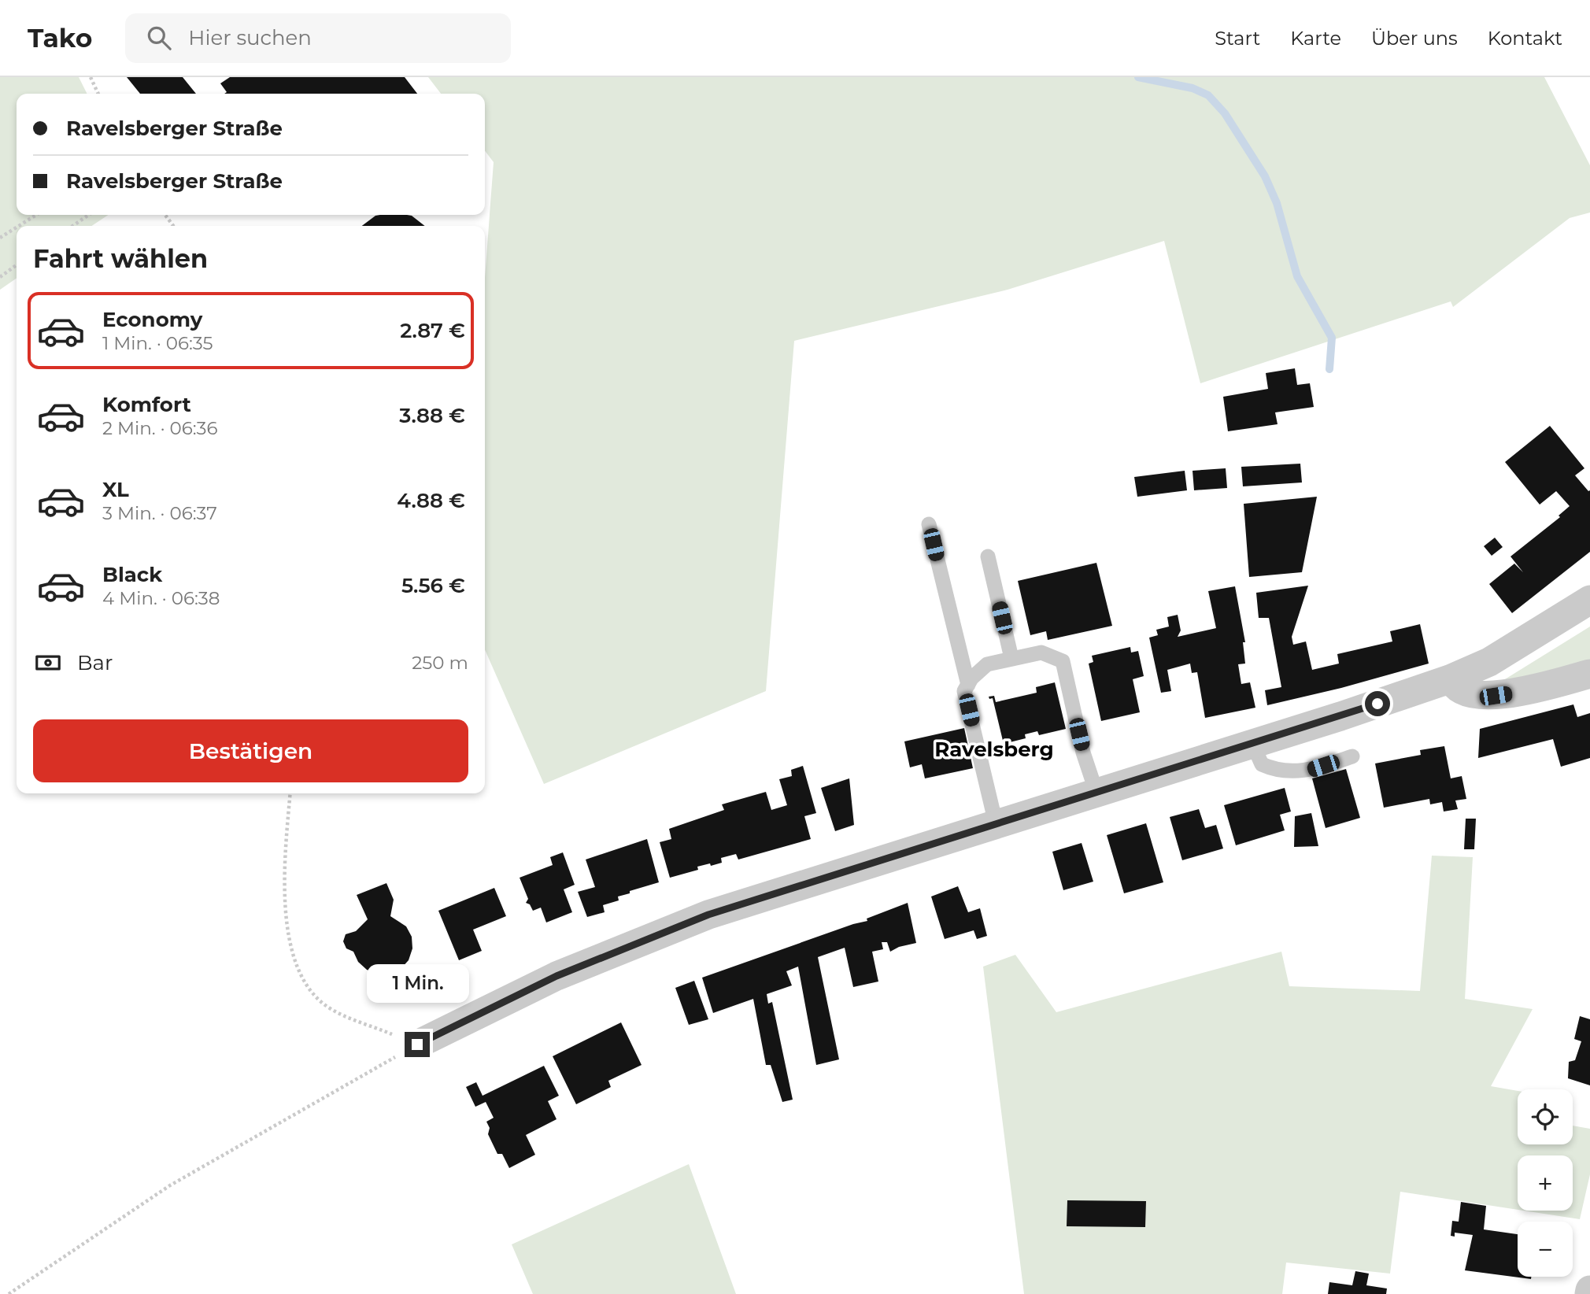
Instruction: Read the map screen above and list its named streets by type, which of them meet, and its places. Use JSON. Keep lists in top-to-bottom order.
{
  "districts": ["Ravelsberg"],
  "page": {
    "header": "Tako",
    "search": "Hier suchen",
    "nav": [
      "Start",
      "Karte",
      "Über uns",
      "Kontakt"
    ],
    "banner": ["Ravelsberger Straße", "Ravelsberger Straße"],
    "heading": "Fahrt wählen",
    "list": [
      {
        "name": "Economy",
        "note": "1 Min. · 06:35",
        "value": "2.87 €"
      },
      {
        "name": "Komfort",
        "note": "2 Min. · 06:36",
        "value": "3.88 €"
      },
      {
        "name": "XL",
        "note": "3 Min. · 06:37",
        "value": "4.88 €"
      },
      {
        "name": "Black",
        "note": "4 Min. · 06:38",
        "value": "5.56 €"
      }
    ],
    "pay": ["Bar", "250 m"],
    "buttons": "Bestätigen",
    "bubble": "1 Min.",
    "map_buttons": ["+", "−"]
  }
}
